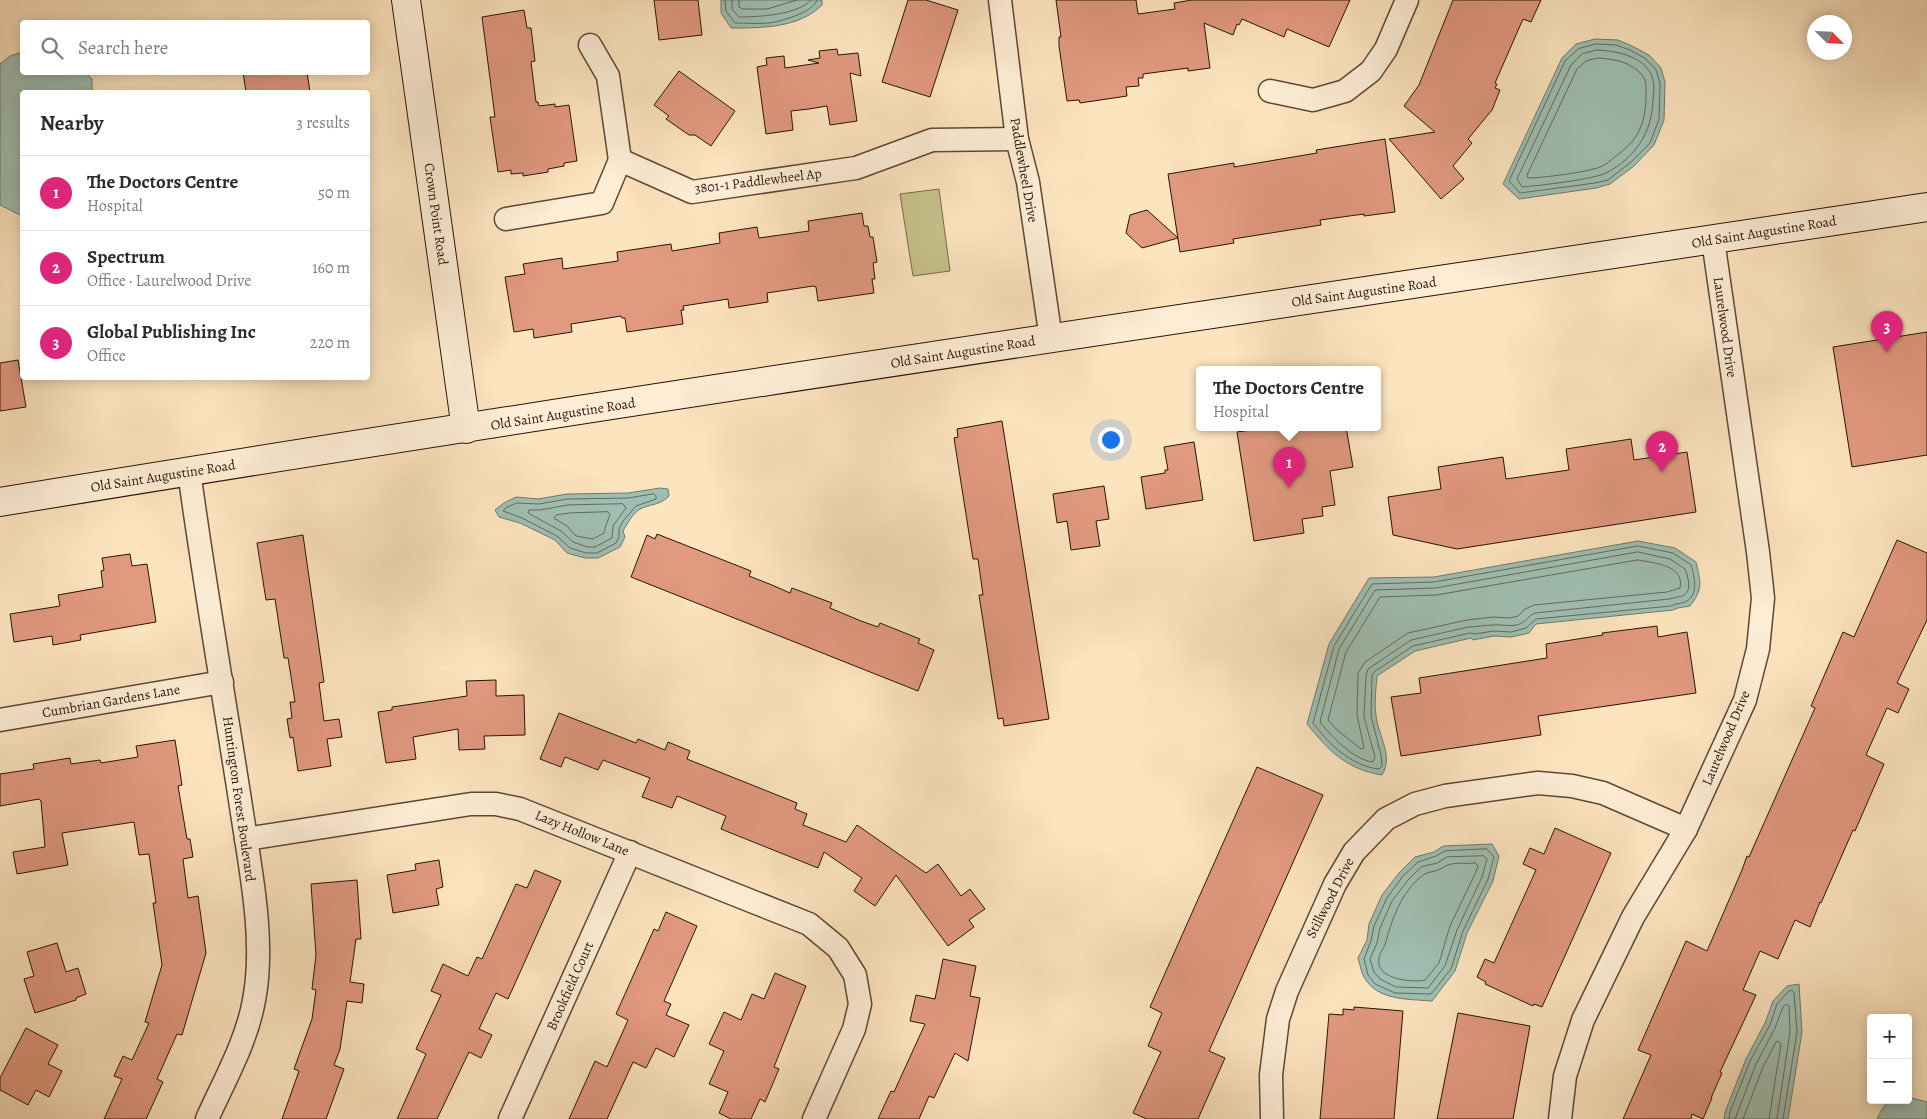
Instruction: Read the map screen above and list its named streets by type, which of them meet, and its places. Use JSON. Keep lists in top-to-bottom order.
{
  "streets": {
    "main road": ["Crown Point Road", "Old Saint Augustine Road"],
    "street": [
      "Paddlewheel Drive",
      "3801-1 Paddlewheel Ap",
      "Laurelwood Drive",
      "Cumbrian Gardens Lane",
      "Huntington Forest Boulevard",
      "Lazy Hollow Lane",
      "Stillwood Drive",
      "Brookfield Court"
    ]
  },
  "crossings": [
    ["Paddlewheel Drive", "3801-1 Paddlewheel Ap"],
    ["Paddlewheel Drive", "Old Saint Augustine Road"],
    ["Crown Point Road", "Old Saint Augustine Road"],
    ["Old Saint Augustine Road", "Laurelwood Drive"],
    ["Old Saint Augustine Road", "Huntington Forest Boulevard"],
    ["Laurelwood Drive", "Stillwood Drive"],
    ["Cumbrian Gardens Lane", "Huntington Forest Boulevard"],
    ["Huntington Forest Boulevard", "Lazy Hollow Lane"],
    ["Lazy Hollow Lane", "Brookfield Court"]
  ],
  "north": "bottom right",
  "page": {
    "search": "Search here",
    "heading": ["Nearby", "3 results"],
    "list": [
      {
        "mark": "1",
        "name": "The Doctors Centre",
        "note": "Hospital",
        "value": "50 m"
      },
      {
        "mark": "2",
        "name": "Spectrum",
        "note": "Office · Laurelwood Drive",
        "value": "160 m"
      },
      {
        "mark": "3",
        "name": "Global Publishing Inc",
        "note": "Office",
        "value": "220 m"
      }
    ],
    "pins": ["3", "2", "1"],
    "popup": ["The Doctors Centre", "Hospital"],
    "map_buttons": ["+", "−"]
  }
}
